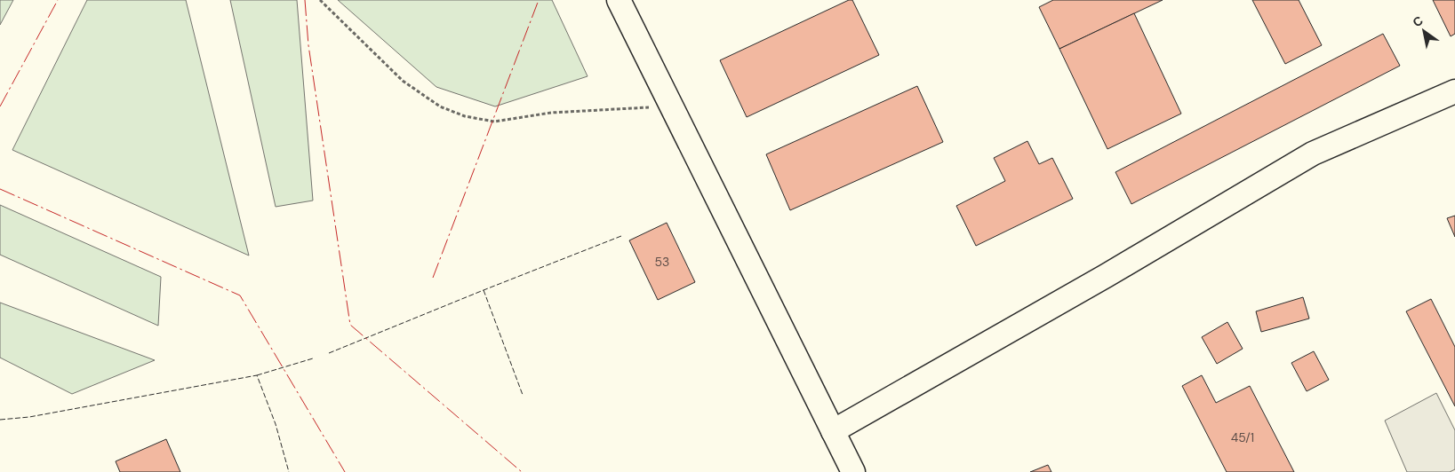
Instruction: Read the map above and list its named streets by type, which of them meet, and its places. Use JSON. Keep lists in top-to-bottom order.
{
  "house_numbers": ["53", "45/1"],
  "north": "top left"
}
